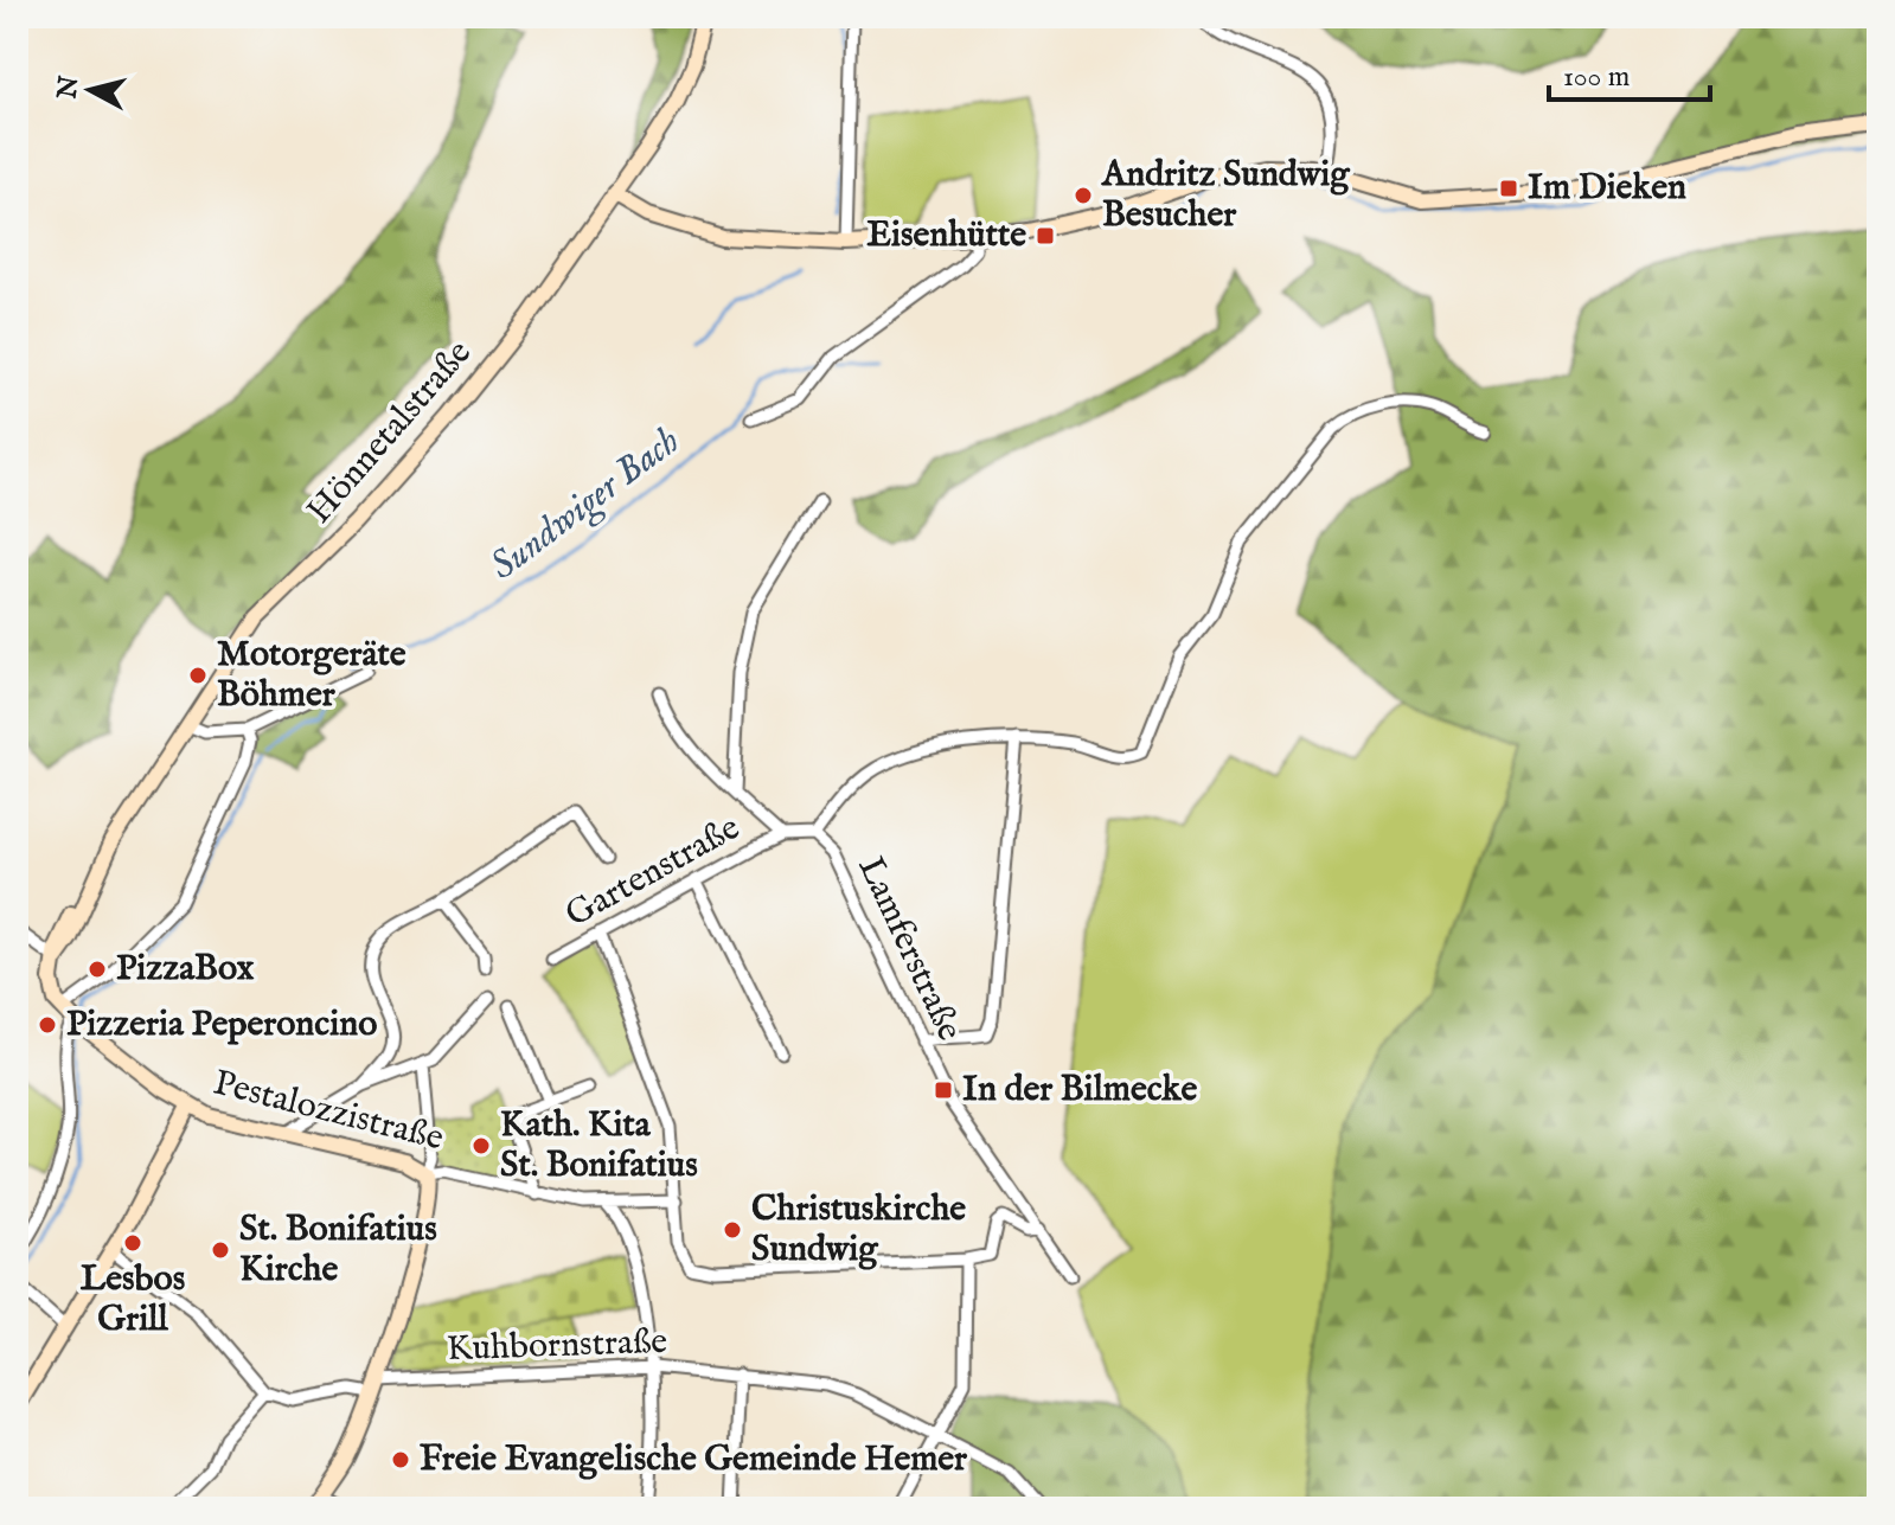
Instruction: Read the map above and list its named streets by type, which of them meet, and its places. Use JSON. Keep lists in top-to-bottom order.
{
  "streets": {
    "street": [
      "Hönnetalstraße",
      "Gartenstraße",
      "Lamferstraße",
      "Pestalozzistraße",
      "Kuhbornstraße"
    ]
  },
  "crossings": [
    ["Gartenstraße", "Lamferstraße"],
    ["Gartenstraße", "Pestalozzistraße"]
  ],
  "water": ["Sundwiger Bach"],
  "places": {
    "transit": ["Im Dieken", "Eisenhütte", "In der Bilmecke"],
    "other": [
      "Andritz Sundwig Besucher",
      "Motorgeräte Böhmer",
      "PizzaBox",
      "Pizzeria Peperoncino",
      "Kath. Kita St. Bonifatius",
      "Christuskirche Sundwig",
      "Lesbos Grill",
      "St. Bonifatius Kirche",
      "Freie Evangelische Gemeinde Hemer"
    ]
  },
  "scale_bar": "100 m",
  "north": "left"
}
